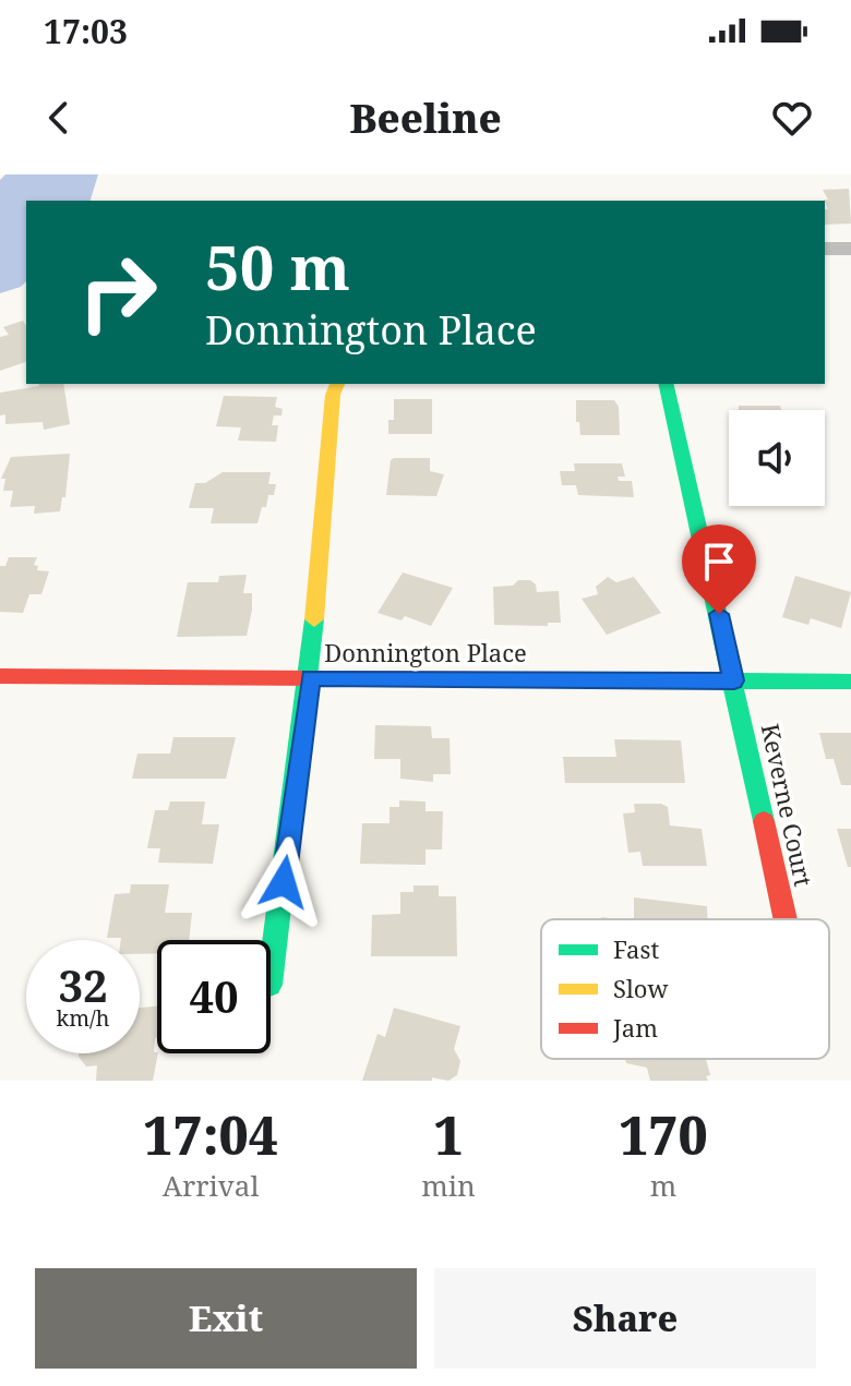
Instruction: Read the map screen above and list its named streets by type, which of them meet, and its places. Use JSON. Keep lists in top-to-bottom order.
{
  "streets": {
    "street": ["Donnington Place", "Keverne Court"]
  },
  "crossings": [
    ["Donnington Place", "Keverne Court"]
  ],
  "legend": ["Fast", "Slow", "Jam"],
  "page": {
    "status": "17:03",
    "header": "Beeline",
    "turn": ["50 m", "Donnington Place"],
    "speed": "32 km/h",
    "limit": "40",
    "eta": [
      "17:04",
      "Arrival",
      "1",
      "min",
      "170",
      "m"
    ],
    "buttons": ["Exit", "Share"]
  }
}
